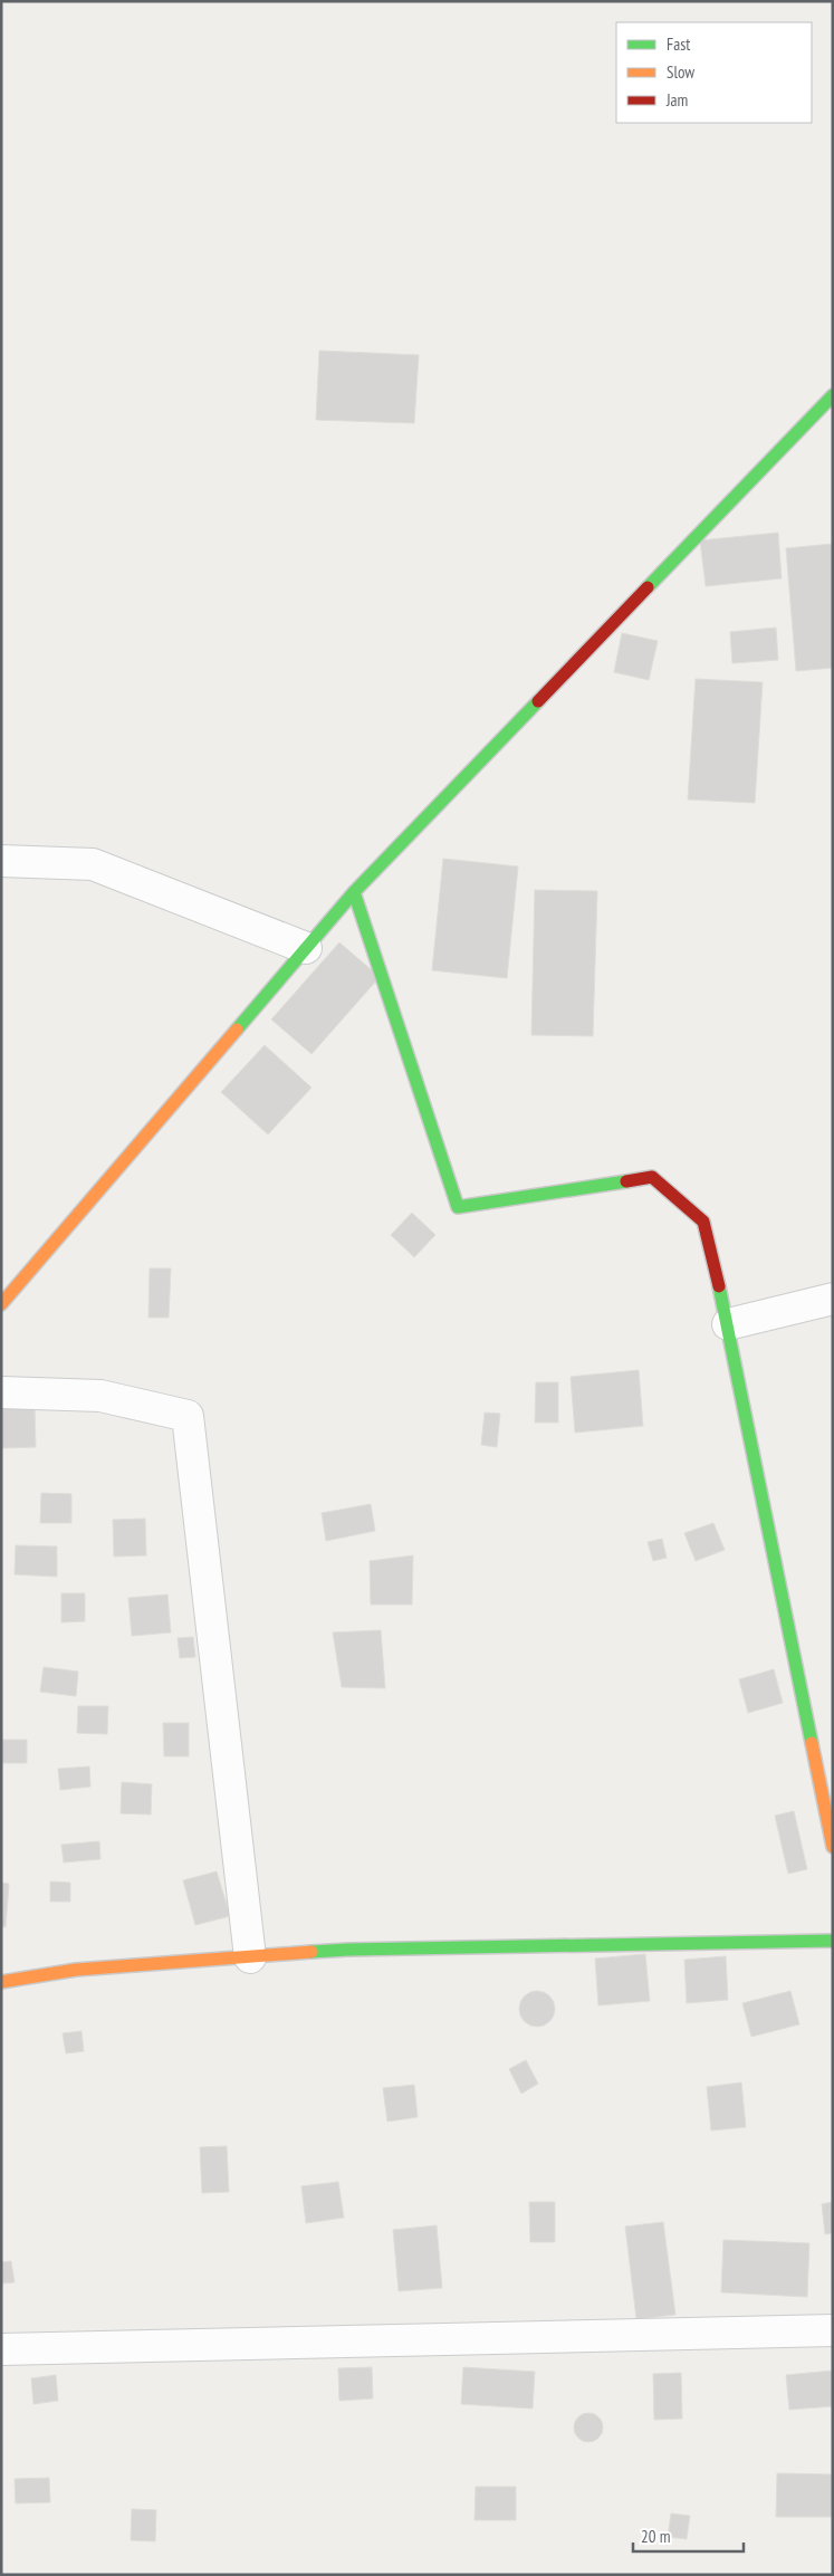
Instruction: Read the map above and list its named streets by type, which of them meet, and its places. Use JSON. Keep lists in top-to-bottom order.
{
  "legend": ["Fast", "Slow", "Jam"],
  "scale_bar": "20 m"
}
